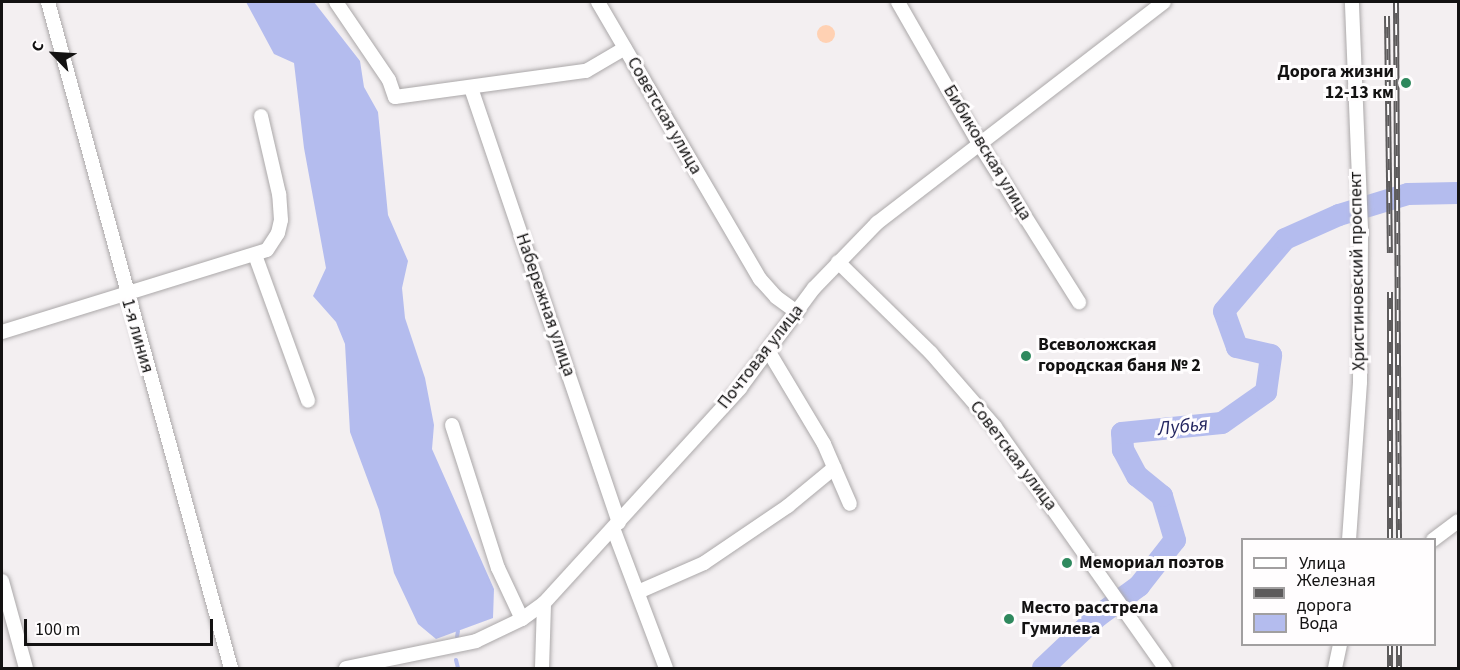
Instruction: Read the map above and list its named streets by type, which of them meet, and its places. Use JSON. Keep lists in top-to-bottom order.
{
  "streets": {
    "street": [
      "Советская улица",
      "Бибиковская улица",
      "Христиновский проспект",
      "Набережная улица",
      "1-я линия",
      "Почтовая улица"
    ]
  },
  "crossings": [
    ["Советская улица", "Почтовая улица"],
    ["Бибиковская улица", "Почтовая улица"],
    ["Набережная улица", "Почтовая улица"]
  ],
  "water": ["Лубья"],
  "places": [
    "Дорога жизни 12-13 км",
    "Всеволожская городская баня № 2",
    "Мемориал поэтов",
    "Место расстрела Гумилева"
  ],
  "legend": ["Улица", "Железная дорога", "Вода"],
  "scale_bar": "100 m",
  "north": "top left"
}
